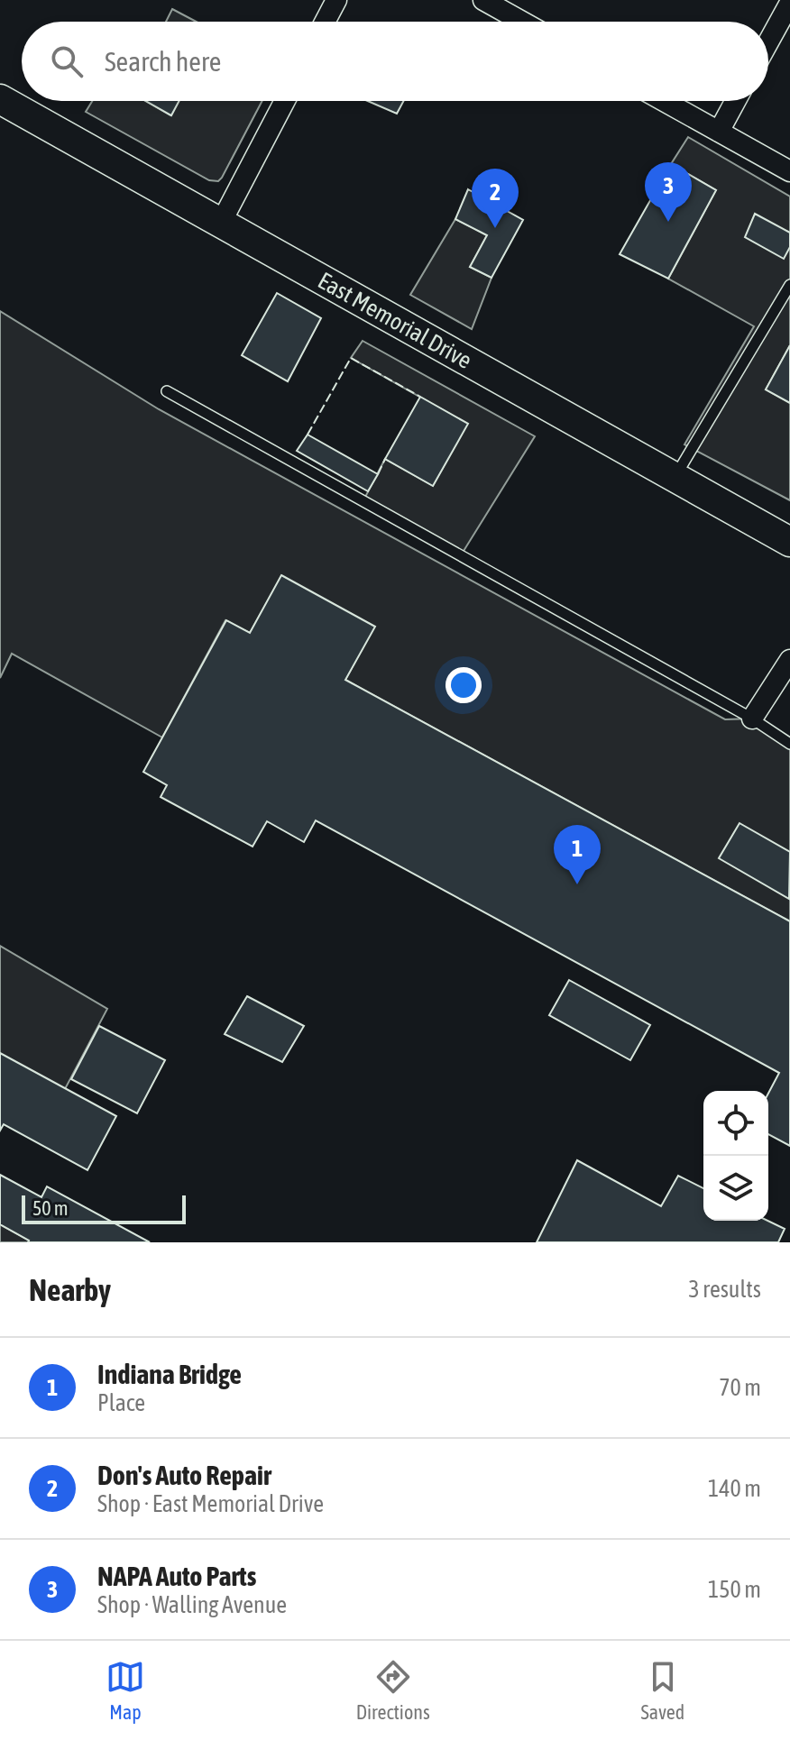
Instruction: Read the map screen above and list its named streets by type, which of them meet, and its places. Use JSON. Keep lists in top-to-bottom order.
{
  "streets": {
    "main road": ["East Memorial Drive"]
  },
  "scale_bar": "50 m",
  "page": {
    "search": "Search here",
    "pins": ["3", "2", "1"],
    "scale": "50 m",
    "heading": ["Nearby", "3 results"],
    "list": [
      {
        "mark": "1",
        "name": "Indiana Bridge",
        "note": "Place",
        "value": "70 m"
      },
      {
        "mark": "2",
        "name": "Don's Auto Repair",
        "note": "Shop · East Memorial Drive",
        "value": "140 m"
      },
      {
        "mark": "3",
        "name": "NAPA Auto Parts",
        "note": "Shop · Walling Avenue",
        "value": "150 m"
      }
    ],
    "nav": ["Map", "Directions", "Saved"]
  }
}
